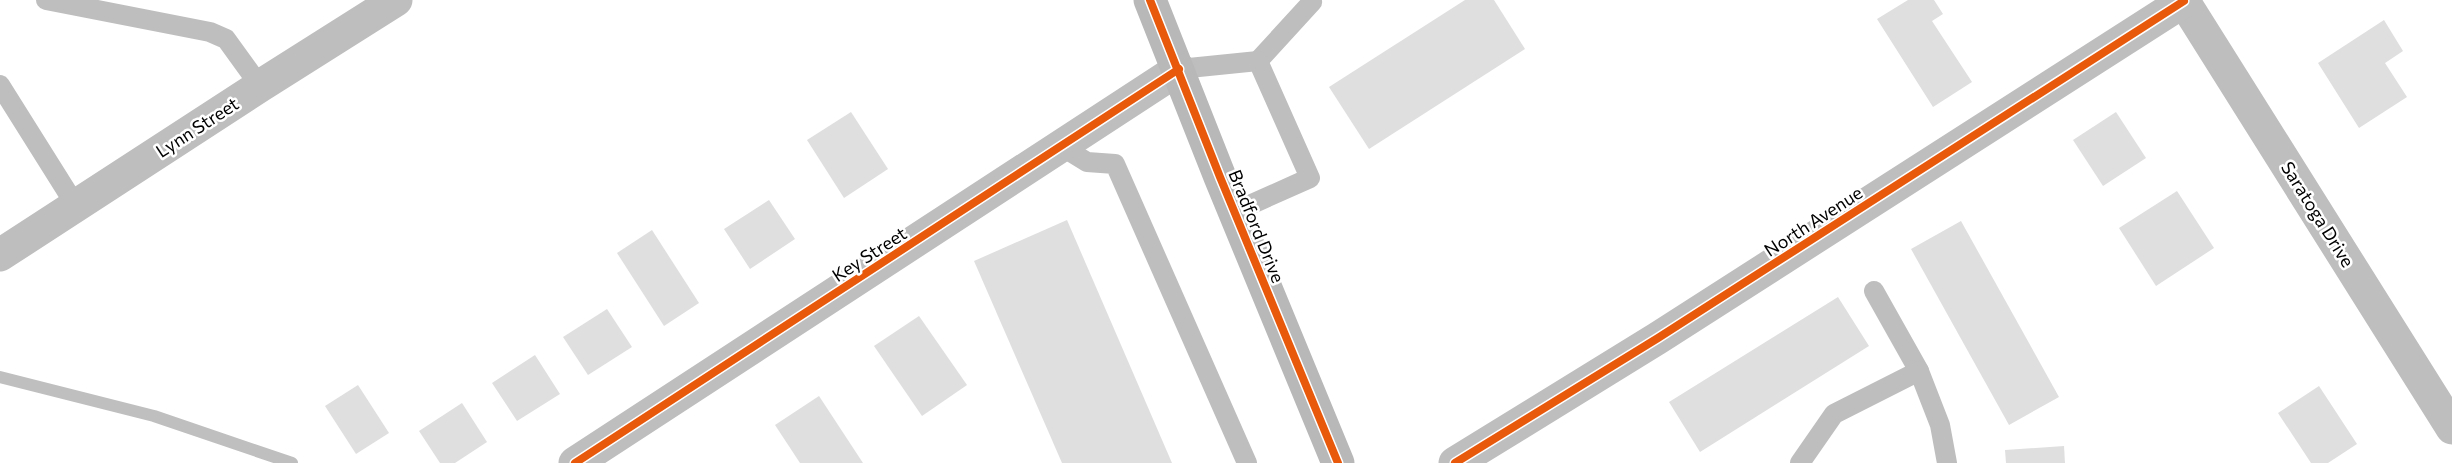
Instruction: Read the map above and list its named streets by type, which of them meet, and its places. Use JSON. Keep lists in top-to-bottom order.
{
  "streets": {
    "street": [
      "Lynn Street",
      "Saratoga Drive",
      "North Avenue",
      "Bradford Drive",
      "Key Street"
    ]
  },
  "crossings": [
    ["Saratoga Drive", "North Avenue"],
    ["Bradford Drive", "Key Street"]
  ]
}
